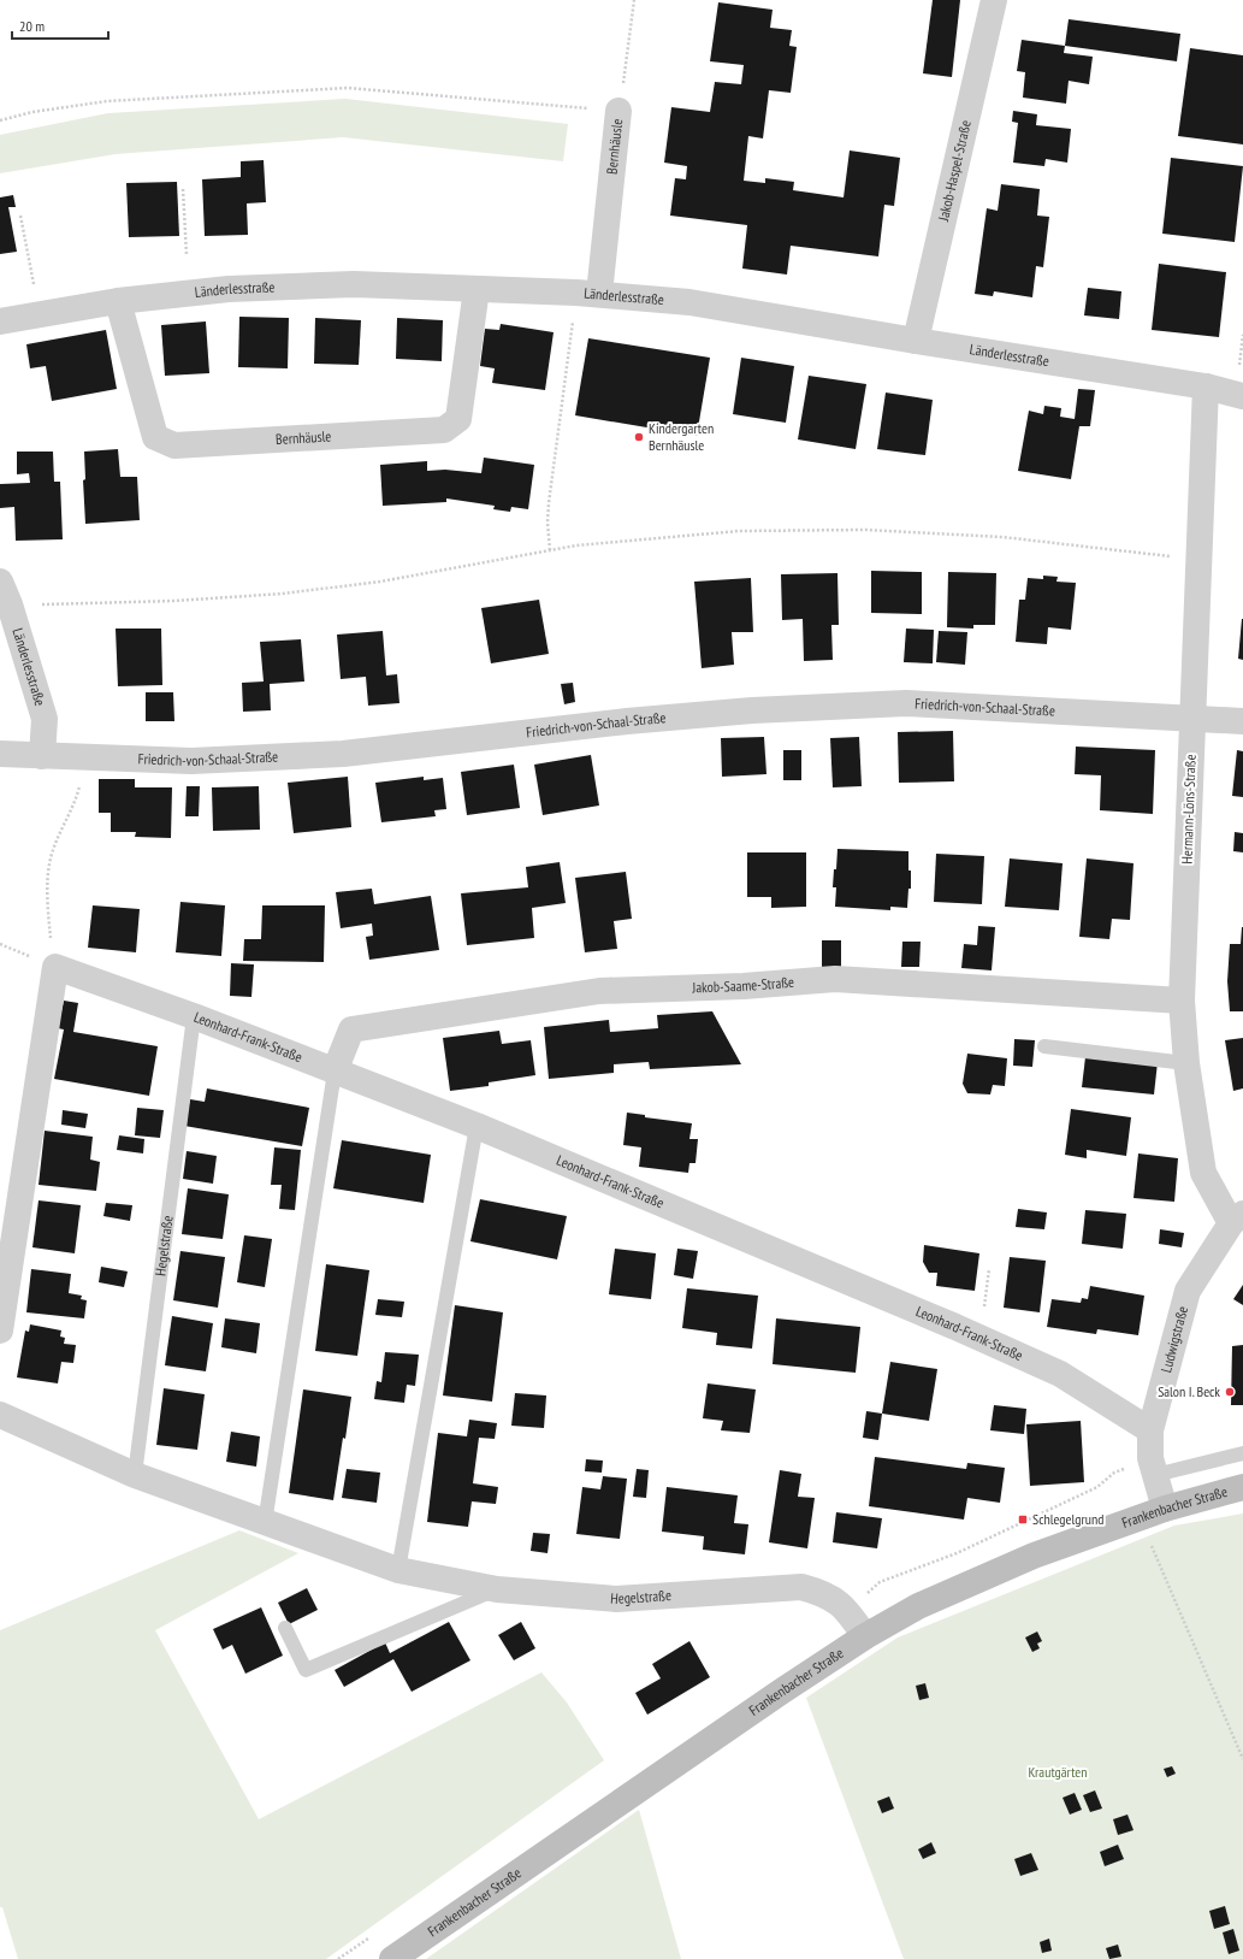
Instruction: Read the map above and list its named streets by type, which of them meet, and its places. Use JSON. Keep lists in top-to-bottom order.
{
  "streets": {
    "main road": ["Frankenbacher Straße"],
    "street": [
      "Bernhäusle",
      "Jakob-Haspel-Straße",
      "Länderlesstraße",
      "Friedrich-von-Schaal-Straße",
      "Hermann-Löns-Straße",
      "Jakob-Saame-Straße",
      "Leonhard-Frank-Straße",
      "Hegelstraße",
      "Ludwigstraße"
    ]
  },
  "crossings": [
    ["Bernhäusle", "Länderlesstraße"],
    ["Jakob-Haspel-Straße", "Länderlesstraße"],
    ["Länderlesstraße", "Friedrich-von-Schaal-Straße"],
    ["Länderlesstraße", "Hermann-Löns-Straße"],
    ["Friedrich-von-Schaal-Straße", "Hermann-Löns-Straße"],
    ["Hermann-Löns-Straße", "Jakob-Saame-Straße"],
    ["Hermann-Löns-Straße", "Ludwigstraße"],
    ["Jakob-Saame-Straße", "Leonhard-Frank-Straße"],
    ["Leonhard-Frank-Straße", "Hegelstraße"],
    ["Leonhard-Frank-Straße", "Ludwigstraße"],
    ["Hegelstraße", "Frankenbacher Straße"],
    ["Ludwigstraße", "Frankenbacher Straße"]
  ],
  "parks": ["Krautgärten"],
  "places": {
    "other": ["Kindergarten Bernhäusle", "Salon I. Beck"],
    "transit": ["Schlegelgrund"]
  },
  "scale_bar": "20 m"
}
